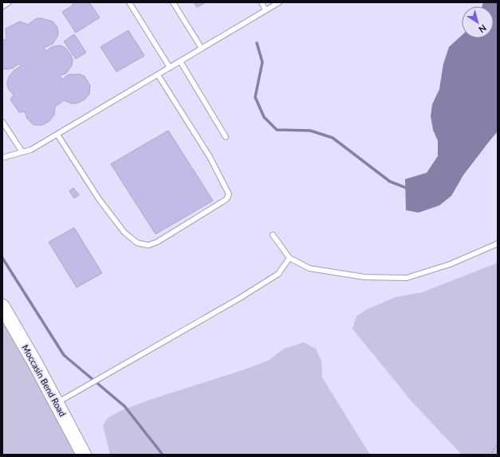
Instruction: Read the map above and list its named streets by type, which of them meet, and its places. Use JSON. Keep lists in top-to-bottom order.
{
  "streets": {
    "main road": ["Moccasin Bend Road"]
  },
  "north": "bottom right"
}
